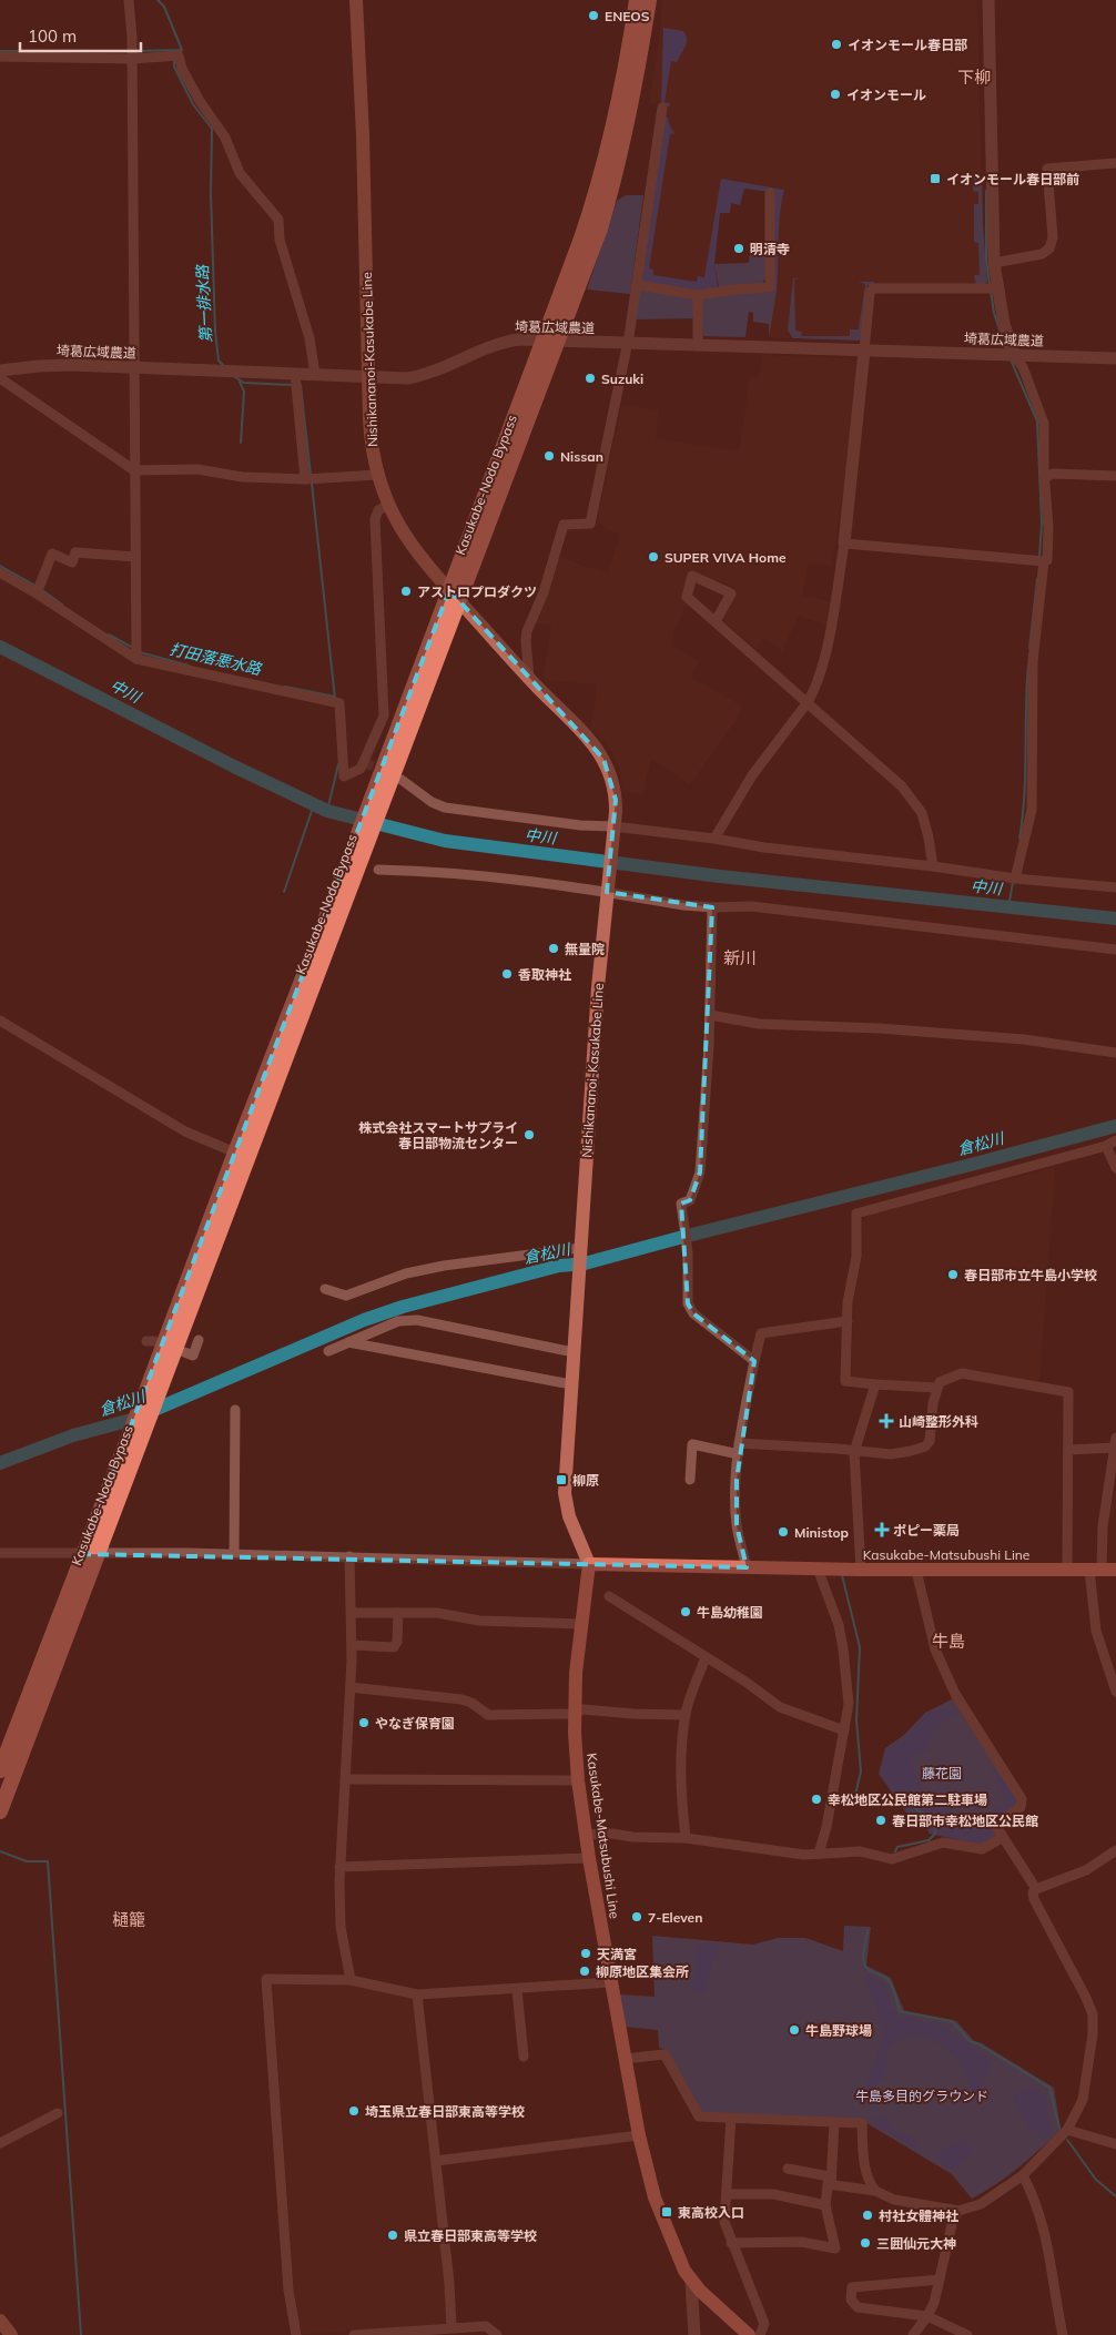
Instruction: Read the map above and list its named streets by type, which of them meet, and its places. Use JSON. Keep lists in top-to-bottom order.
{
  "streets": {
    "highway": ["Kasukabe-Noda Bypass"],
    "main road": ["Nishikananoi-Kasukabe Line", "Kasukabe-Matsubushi Line"],
    "street": ["埼葛広域農道"]
  },
  "crossings": [
    ["埼葛広域農道", "Nishikananoi-Kasukabe Line"],
    ["埼葛広域農道", "Kasukabe-Noda Bypass"],
    ["Nishikananoi-Kasukabe Line", "Kasukabe-Noda Bypass"]
  ],
  "districts": [
    "下柳",
    "新川",
    "牛島",
    "樋籠"
  ],
  "water": [
    "第一排水路",
    "打田落悪水路",
    "中川",
    "倉松川"
  ],
  "parks": ["藤花園", "牛島多目的グラウンド"],
  "places": {
    "other": [
      "ENEOS",
      "イオンモール春日部",
      "イオンモール",
      "明清寺",
      "Suzuki",
      "Nissan",
      "SUPER VIVA Home",
      "アストロプロダクツ",
      "無量院",
      "香取神社",
      "株式会社スマートサプライ 春日部物流センター",
      "春日部市立牛島小学校",
      "Ministop",
      "牛島幼稚園",
      "やなぎ保育園",
      "幸松地区公民館第二駐車場",
      "春日部市幸松地区公民館",
      "7-Eleven",
      "天満宮",
      "柳原地区集会所",
      "牛島野球場",
      "埼玉県立春日部東高等学校",
      "村社女體神社",
      "県立春日部東高等学校",
      "三囲仙元大神"
    ],
    "transit": ["イオンモール春日部前", "柳原", "東高校入口"],
    "health": ["山崎整形外科", "ポピー薬局"]
  },
  "scale_bar": "100 m"
}
